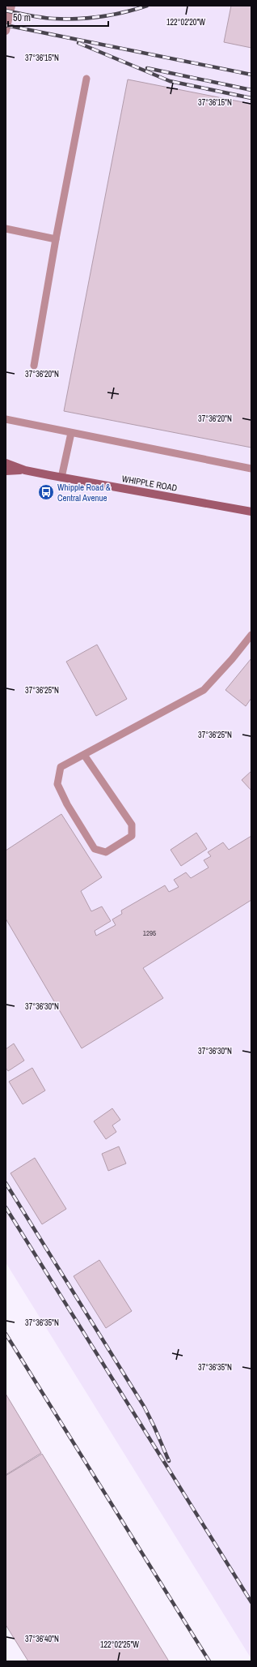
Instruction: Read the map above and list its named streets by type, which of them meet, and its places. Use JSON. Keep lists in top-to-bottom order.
{
  "streets": {
    "main road": ["WHIPPLE ROAD"]
  },
  "places": {
    "bus stop": ["Whipple Road & Central Avenue"]
  },
  "house_numbers": ["1295"],
  "scale_bar": "50 m",
  "coordinates": [
    "122°02'20\"W",
    "37°36'15\"N",
    "37°36'20\"N",
    "37°36'25\"N",
    "37°36'30\"N",
    "37°36'35\"N",
    "37°36'40\"N",
    "122°02'25\"W"
  ]
}
